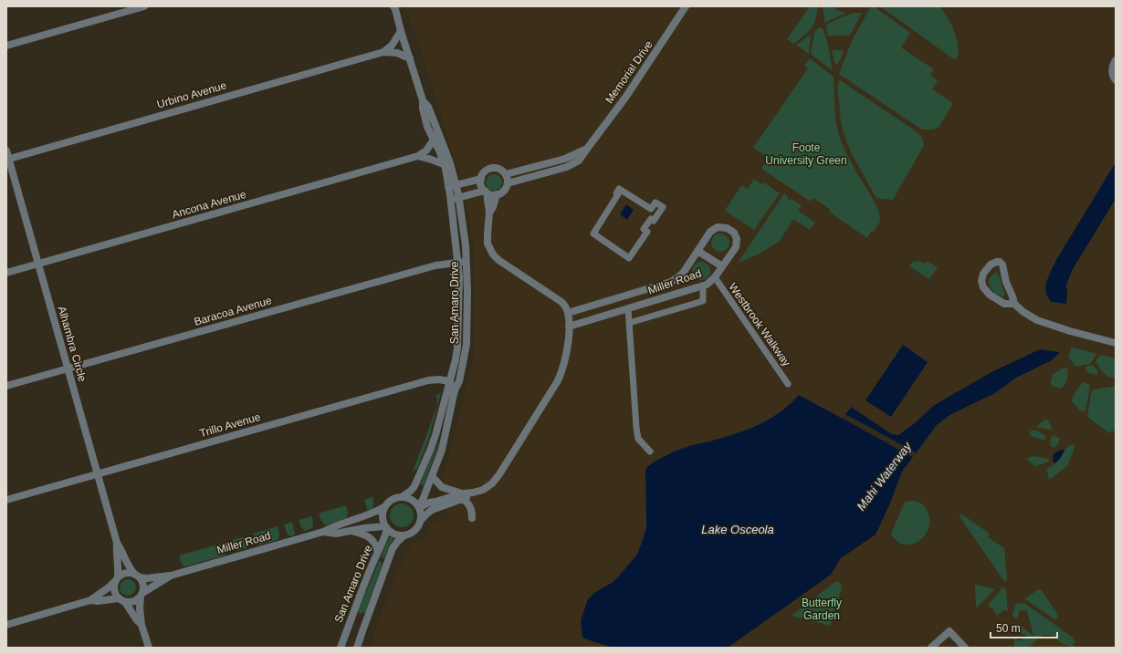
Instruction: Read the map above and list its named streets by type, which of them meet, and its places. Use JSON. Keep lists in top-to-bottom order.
{
  "streets": {
    "street": [
      "Memorial Drive",
      "Urbino Avenue",
      "Ancona Avenue",
      "Miller Road",
      "San Amaro Drive",
      "Baracoa Avenue",
      "Westbrook Walkway",
      "Alhambra Circle",
      "Trillo Avenue"
    ]
  },
  "crossings": [
    ["Urbino Avenue", "San Amaro Drive"],
    ["Urbino Avenue", "Alhambra Circle"],
    ["Ancona Avenue", "San Amaro Drive"],
    ["Ancona Avenue", "Alhambra Circle"],
    ["Miller Road", "San Amaro Drive"],
    ["Miller Road", "Westbrook Walkway"],
    ["Miller Road", "Alhambra Circle"],
    ["San Amaro Drive", "Baracoa Avenue"],
    ["San Amaro Drive", "Trillo Avenue"],
    ["Baracoa Avenue", "Alhambra Circle"],
    ["Alhambra Circle", "Trillo Avenue"]
  ],
  "water": ["Mahi Waterway", "Lake Osceola"],
  "parks": ["Foote University Green", "Butterfly Garden"],
  "scale_bar": "50 m"
}
